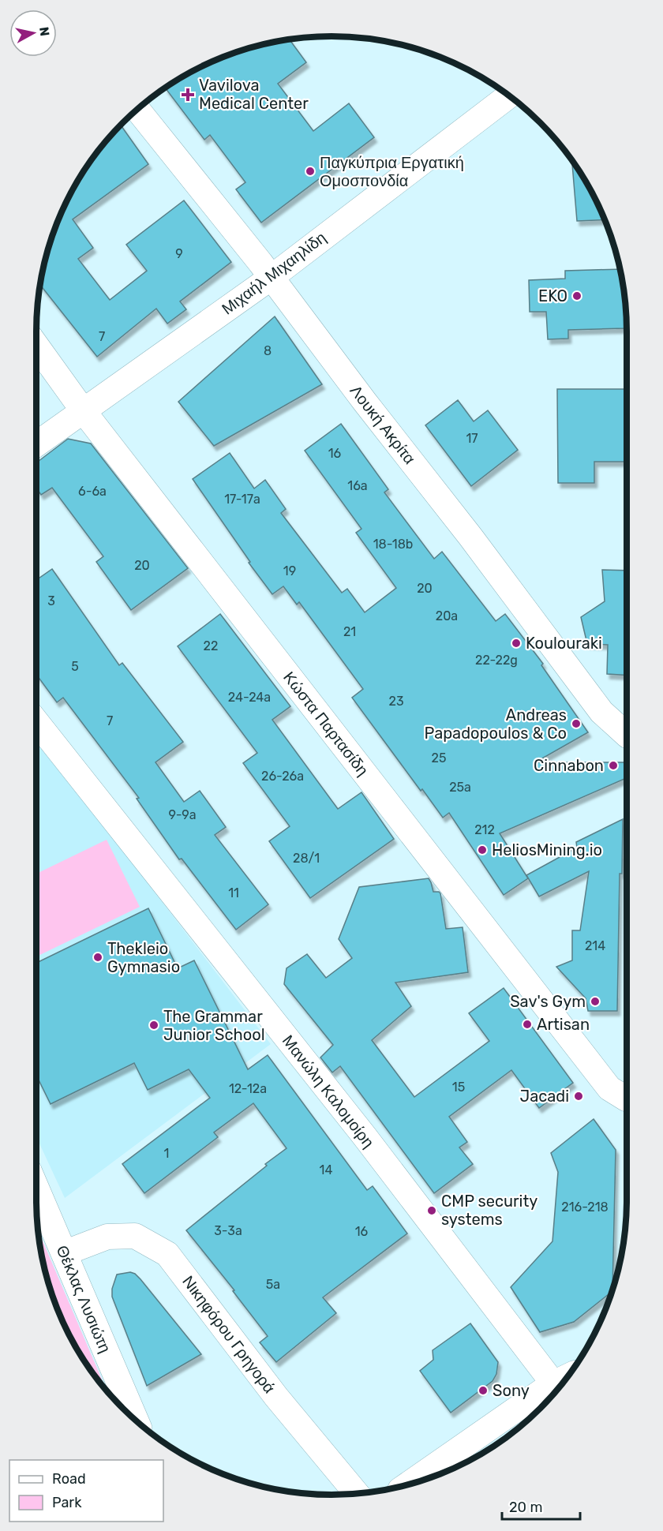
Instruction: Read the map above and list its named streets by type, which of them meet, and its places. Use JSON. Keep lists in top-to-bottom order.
{
  "streets": {
    "street": [
      "Μιχαήλ Μιχαηλίδη",
      "Λουκή Ακρίτα",
      "Κώστα Παρτασίδη",
      "Μανώλη Καλομοίρη",
      "Θέκλας Λυσιώτη",
      "Νικηφόρου Γρηγορά"
    ]
  },
  "crossings": [
    ["Μιχαήλ Μιχαηλίδη", "Λουκή Ακρίτα"],
    ["Μιχαήλ Μιχαηλίδη", "Κώστα Παρτασίδη"],
    ["Θέκλας Λυσιώτη", "Νικηφόρου Γρηγορά"]
  ],
  "places": {
    "health": ["Vavilova Medical Center"],
    "other": [
      "Παγκύπρια Εργατική Ομοσπονδία",
      "EKO",
      "Koulouraki",
      "Andreas Papadopoulos & Co",
      "Cinnabon",
      "HeliosMining.io",
      "Thekleio Gymnasio",
      "Sav's Gym",
      "Artisan",
      "The Grammar Junior School",
      "Jacadi",
      "CMP security systems",
      "Sony"
    ]
  },
  "house_numbers": [
    "9",
    "7",
    "8",
    "17",
    "16",
    "16a",
    "6-6a",
    "17-17a",
    "18-18b",
    "20",
    "19",
    "20",
    "3",
    "20a",
    "21",
    "22",
    "22-22g",
    "5",
    "24-24a",
    "23",
    "7",
    "25",
    "26-26a",
    "25a",
    "9-9a",
    "212",
    "28/1",
    "11",
    "214",
    "15",
    "12-12a",
    "1",
    "14",
    "216-218",
    "3-3a",
    "16",
    "5a"
  ],
  "legend": ["Road", "Park"],
  "scale_bar": "20 m",
  "north": "right"
}
